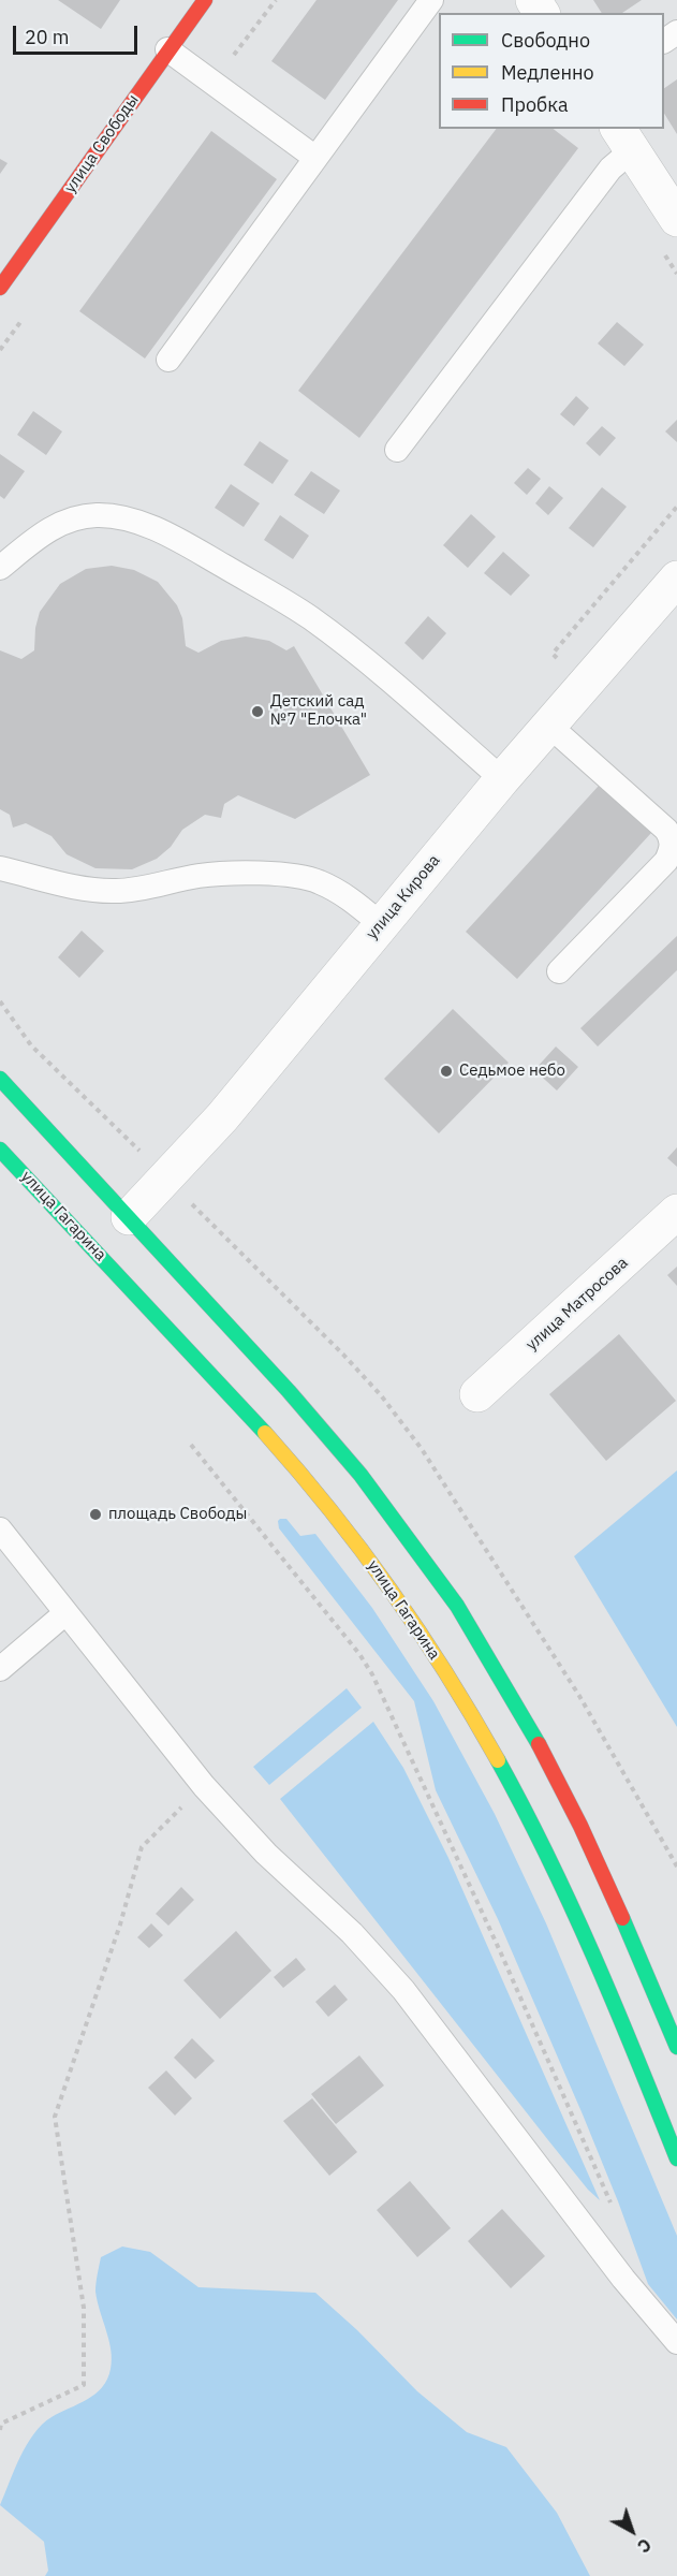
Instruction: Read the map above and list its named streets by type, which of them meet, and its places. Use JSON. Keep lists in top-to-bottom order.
{
  "streets": {
    "main road": ["улица Свободы", "улица Гагарина"],
    "street": ["улица Кирова", "улица Матросова"]
  },
  "places": ["Детский сад №7 \"Елочка\"", "Седьмое небо", "площадь Свободы"],
  "legend": ["Свободно", "Медленно", "Пробка"],
  "scale_bar": "20 m",
  "north": "bottom right"
}
